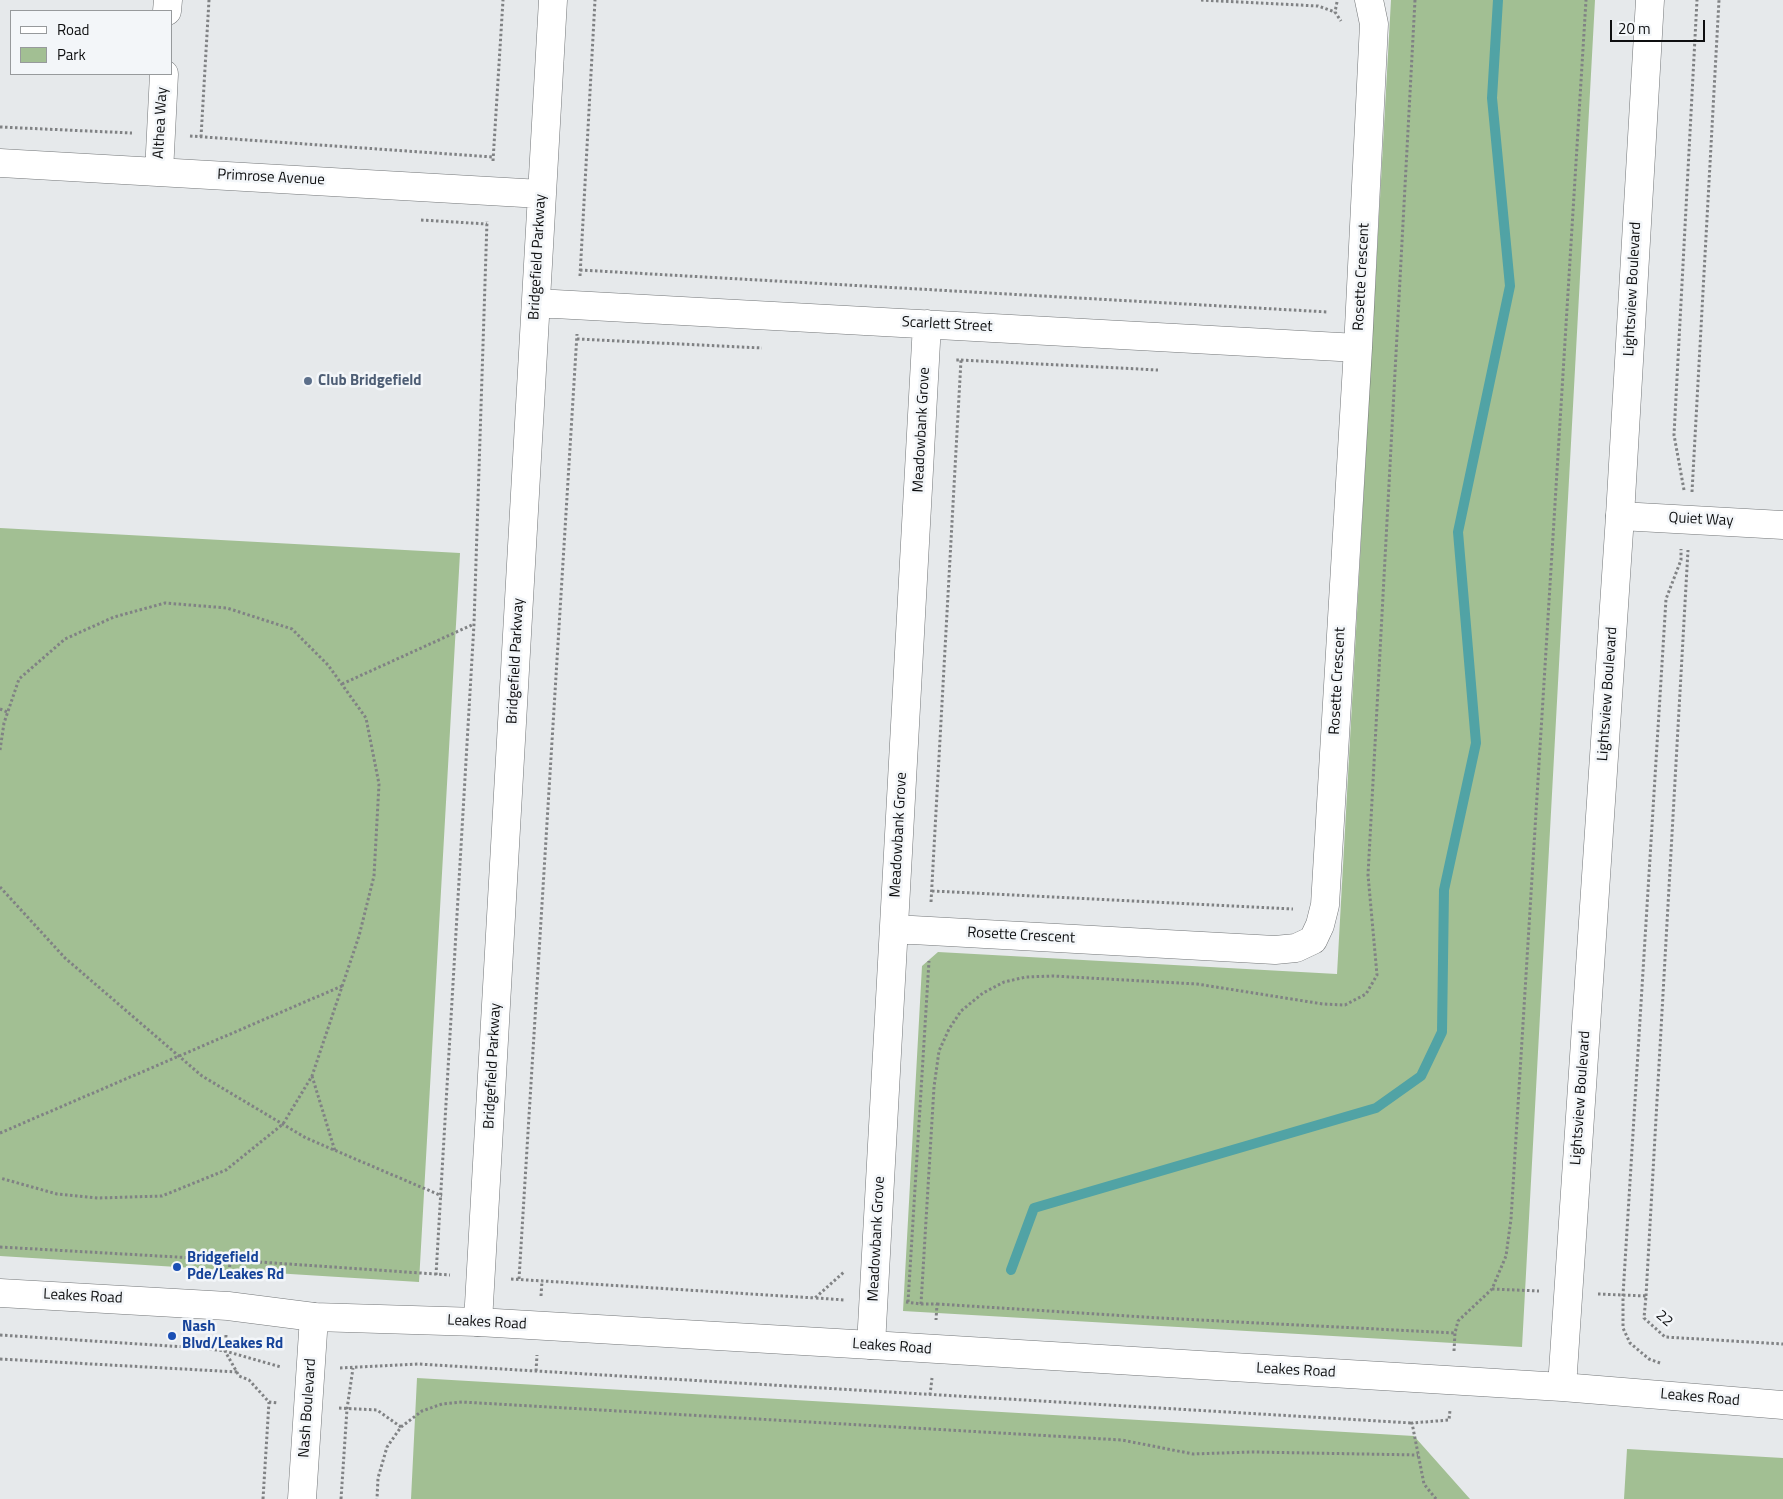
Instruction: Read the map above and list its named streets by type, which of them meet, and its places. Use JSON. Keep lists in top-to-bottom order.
{
  "streets": {
    "street": [
      "Althea Way",
      "Primrose Avenue",
      "Bridgefield Parkway",
      "Rosette Crescent",
      "Lightsview Boulevard",
      "Scarlett Street",
      "Meadowbank Grove",
      "Quiet Way",
      "Leakes Road",
      "Nash Boulevard"
    ],
    "path": ["22"]
  },
  "crossings": [
    ["Althea Way", "Primrose Avenue"],
    ["Primrose Avenue", "Bridgefield Parkway"],
    ["Bridgefield Parkway", "Scarlett Street"],
    ["Bridgefield Parkway", "Leakes Road"],
    ["Rosette Crescent", "Scarlett Street"],
    ["Rosette Crescent", "Meadowbank Grove"],
    ["Lightsview Boulevard", "Quiet Way"],
    ["Lightsview Boulevard", "Leakes Road"],
    ["Lightsview Boulevard", "22"],
    ["Scarlett Street", "Meadowbank Grove"],
    ["Meadowbank Grove", "Leakes Road"],
    ["Leakes Road", "Nash Boulevard"]
  ],
  "places": ["Club Bridgefield", "Bridgefield Pde/Leakes Rd", "Nash Blvd/Leakes Rd"],
  "legend": ["Road", "Park"],
  "scale_bar": "20 m"
}
